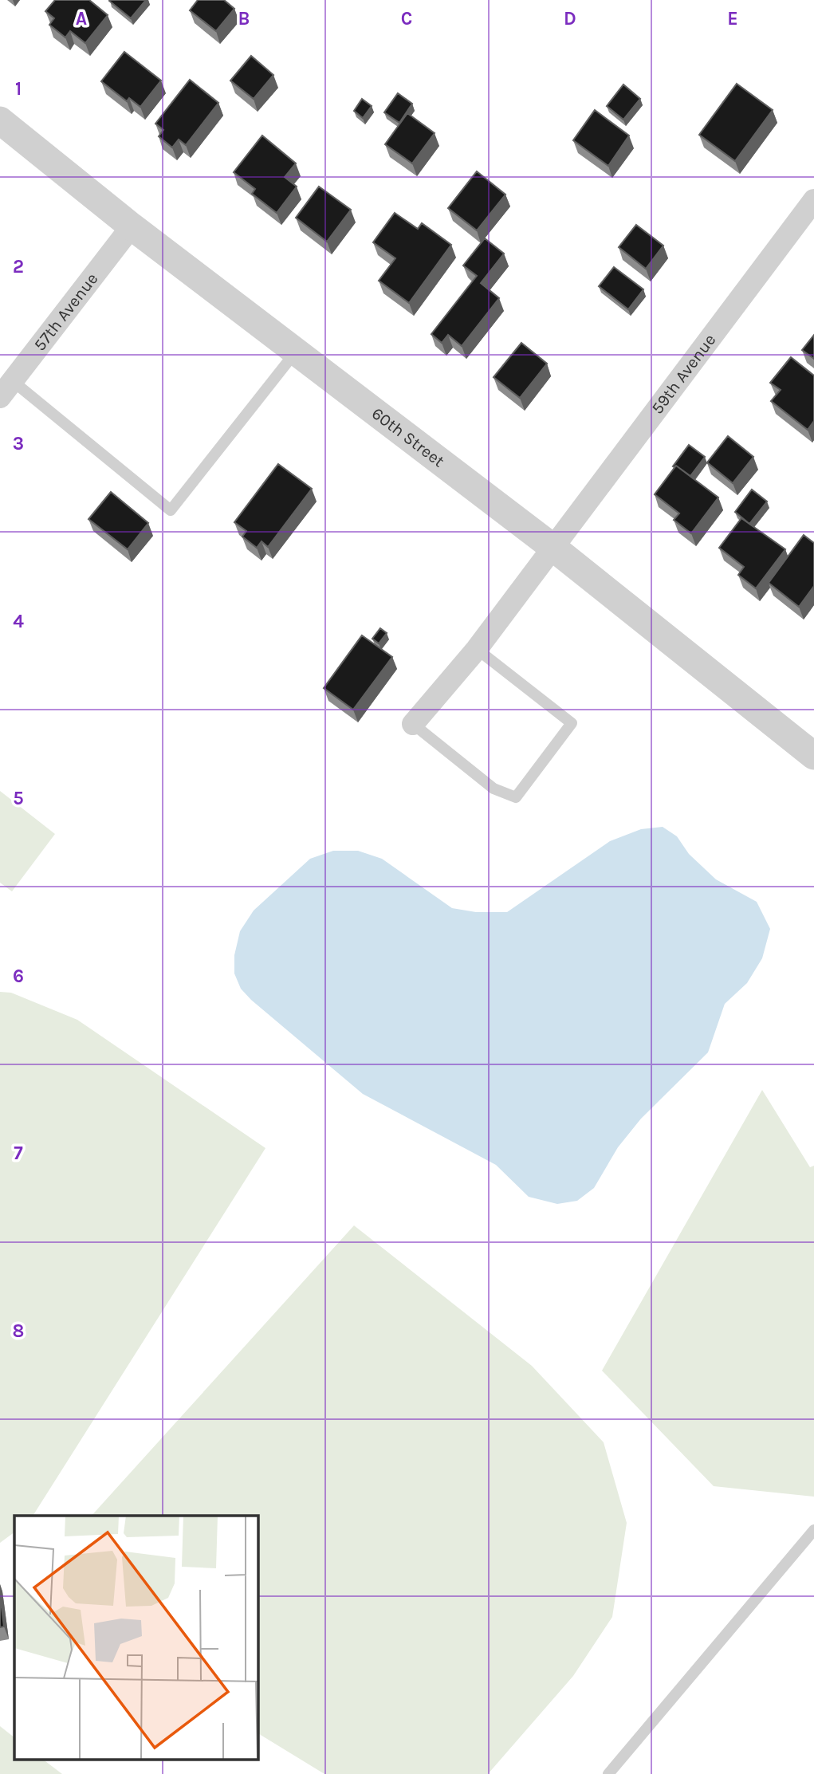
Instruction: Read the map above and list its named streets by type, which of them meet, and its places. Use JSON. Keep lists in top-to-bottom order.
{
  "streets": {
    "street": ["57th Avenue", "59th Avenue", "60th Street"]
  },
  "crossings": [
    ["57th Avenue", "60th Street"],
    ["59th Avenue", "60th Street"]
  ],
  "grid": {
    "columns": [
      "A",
      "B",
      "C",
      "D",
      "E"
    ],
    "rows": [
      "1",
      "2",
      "3",
      "4",
      "5",
      "6",
      "7",
      "8"
    ]
  }
}
